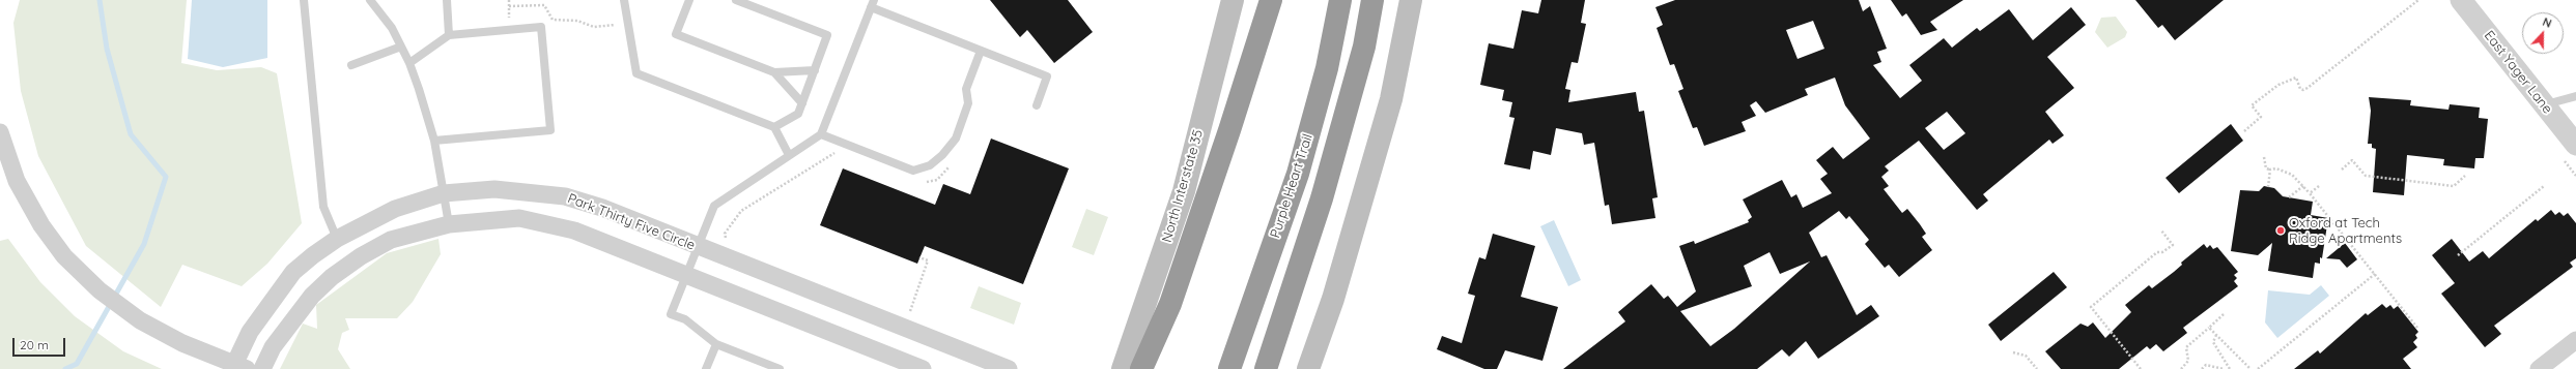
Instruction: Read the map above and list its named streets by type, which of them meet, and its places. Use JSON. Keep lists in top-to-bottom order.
{
  "streets": {
    "highway": ["Purple Heart Trail"],
    "main road": ["North Interstate 35"],
    "street": ["East Yager Lane", "Park Thirty Five Circle"]
  },
  "places": ["Oxford at Tech Ridge Apartments"],
  "scale_bar": "20 m",
  "north": "top"
}
